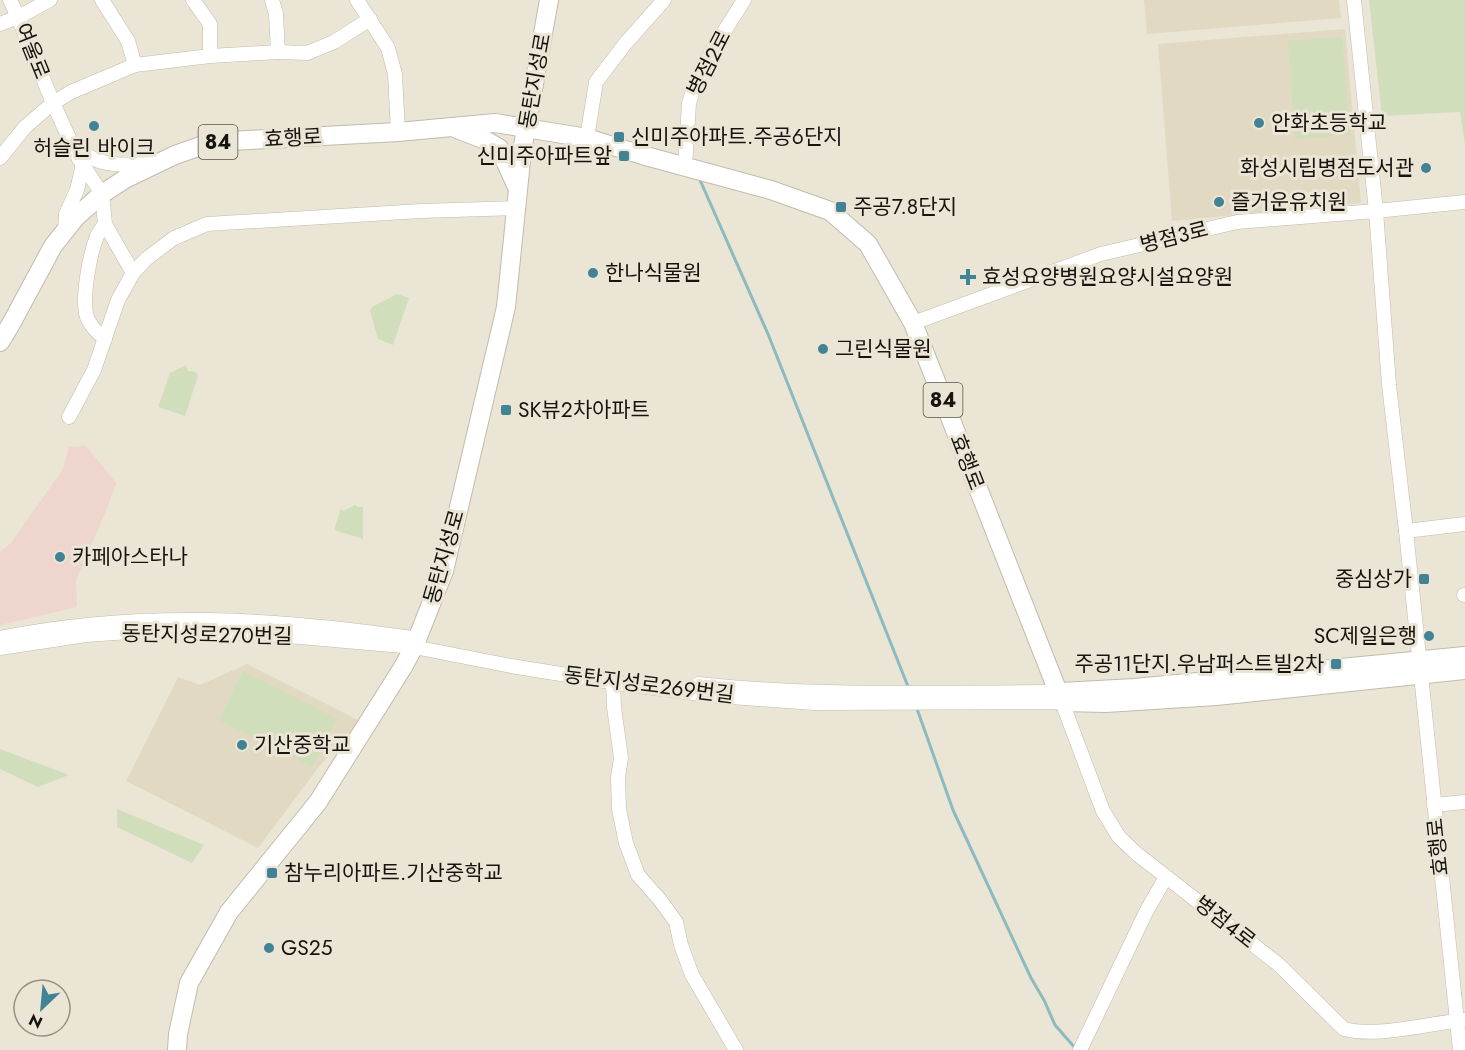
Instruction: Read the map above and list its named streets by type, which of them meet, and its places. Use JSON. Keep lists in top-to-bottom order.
{
  "streets": {
    "main road": ["동탄지성로", "효행로", "84"],
    "street": [
      "여울로",
      "병점2로",
      "병점3로",
      "동탄지성로270번길",
      "동탄지성로269번길",
      "병점4로"
    ]
  },
  "crossings": [
    ["여울로", "효행로"],
    ["병점2로", "효행로"],
    ["동탄지성로", "효행로"],
    ["동탄지성로", "동탄지성로270번길"],
    ["동탄지성로", "동탄지성로269번길"],
    ["효행로", "병점3로"],
    ["효행로", "병점4로"],
    ["동탄지성로270번길", "동탄지성로269번길"]
  ],
  "places": {
    "other": [
      "안화초등학교",
      "허슬린 바이크",
      "화성시립병점도서관",
      "즐거운유치원",
      "한나식물원",
      "그린식물원",
      "카페아스타나",
      "SC제일은행",
      "기산중학교",
      "GS25"
    ],
    "transit": [
      "신미주아파트.주공6단지",
      "신미주아파트앞",
      "주공7.8단지",
      "SK뷰2차아파트",
      "중심상가",
      "주공11단지.우남퍼스트빌2차",
      "참누리아파트.기산중학교"
    ],
    "health": ["효성요양병원요양시설요양원"]
  },
  "north": "bottom left"
}
